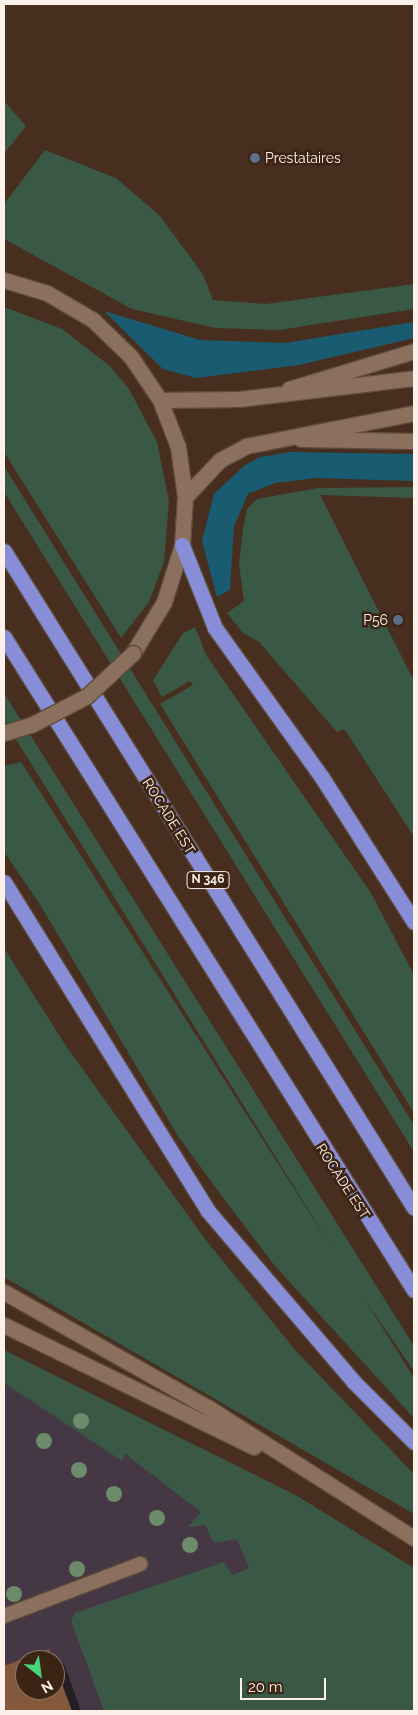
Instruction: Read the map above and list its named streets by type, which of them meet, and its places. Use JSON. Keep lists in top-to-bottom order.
{
  "streets": {
    "highway": ["ROCADE EST", "N 346"]
  },
  "places": ["Prestataires", "P56"],
  "scale_bar": "20 m",
  "north": "bottom right"
}
